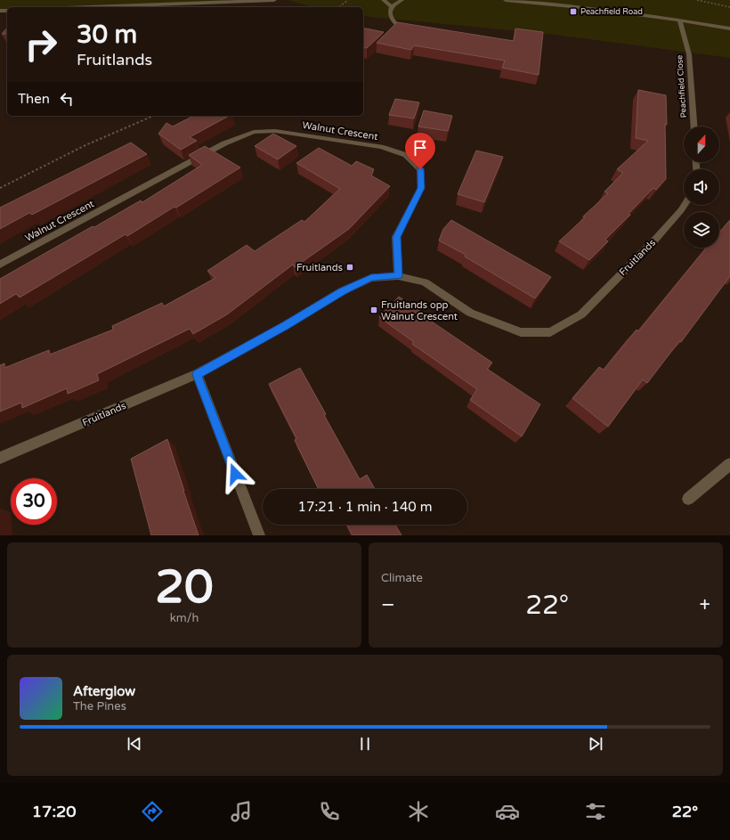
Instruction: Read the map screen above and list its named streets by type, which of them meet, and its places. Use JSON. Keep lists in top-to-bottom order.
{
  "streets": {
    "street": ["Peachfield Close", "Walnut Crescent", "Fruitlands"]
  },
  "crossings": [
    ["Walnut Crescent", "Fruitlands"]
  ],
  "places": {
    "transit": ["Peachfield Road", "Fruitlands", "Fruitlands opp Walnut Crescent"]
  },
  "north": "top",
  "page": {
    "turn": ["30 m", "Fruitlands"],
    "then": "Then",
    "limit": "30",
    "trip": "17:21 · 1 min · 140 m",
    "tile": [
      ["20", "km/h"],
      "Climate"
    ],
    "heat": ["−", "22°", "+"],
    "song": ["Afterglow", "The Pines"],
    "tabs": ["17:20", "22°"]
  }
}
